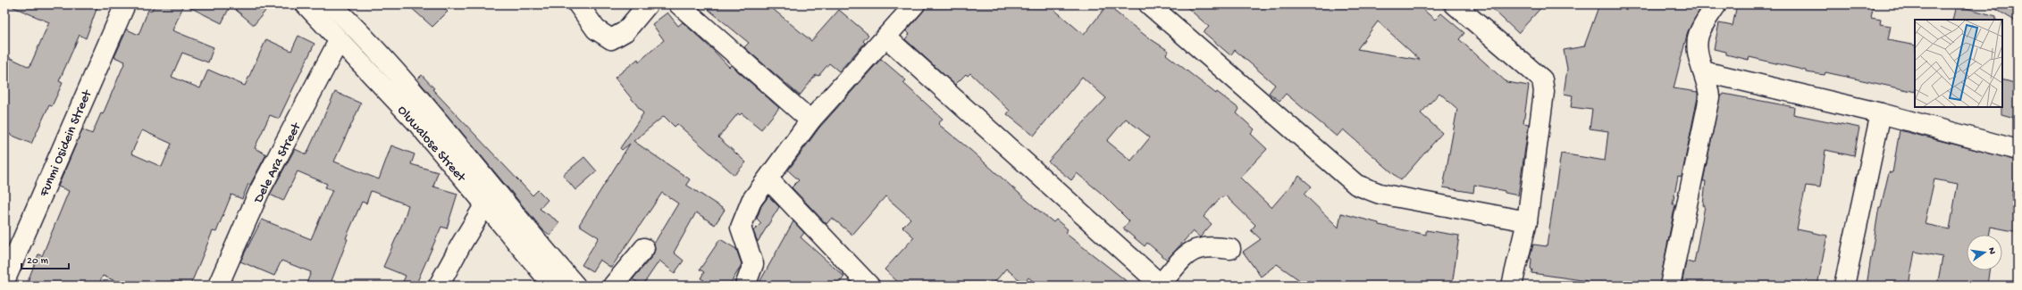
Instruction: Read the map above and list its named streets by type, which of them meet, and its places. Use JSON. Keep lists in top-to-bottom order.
{
  "streets": {
    "street": ["Funmi Osidein Street", "Oluwalose Street", "Dele Ara Street"]
  },
  "crossings": [
    ["Oluwalose Street", "Dele Ara Street"]
  ],
  "scale_bar": "20 m",
  "north": "right"
}
